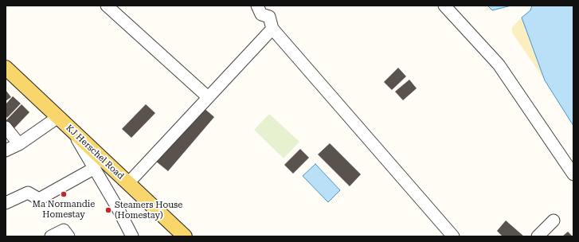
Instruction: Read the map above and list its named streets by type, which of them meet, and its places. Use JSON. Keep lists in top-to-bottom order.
{
  "streets": {
    "main road": ["KJ Herschel Road"]
  },
  "places": ["Ma Normandie Homestay", "Steamers House (Homestay)"]
}
